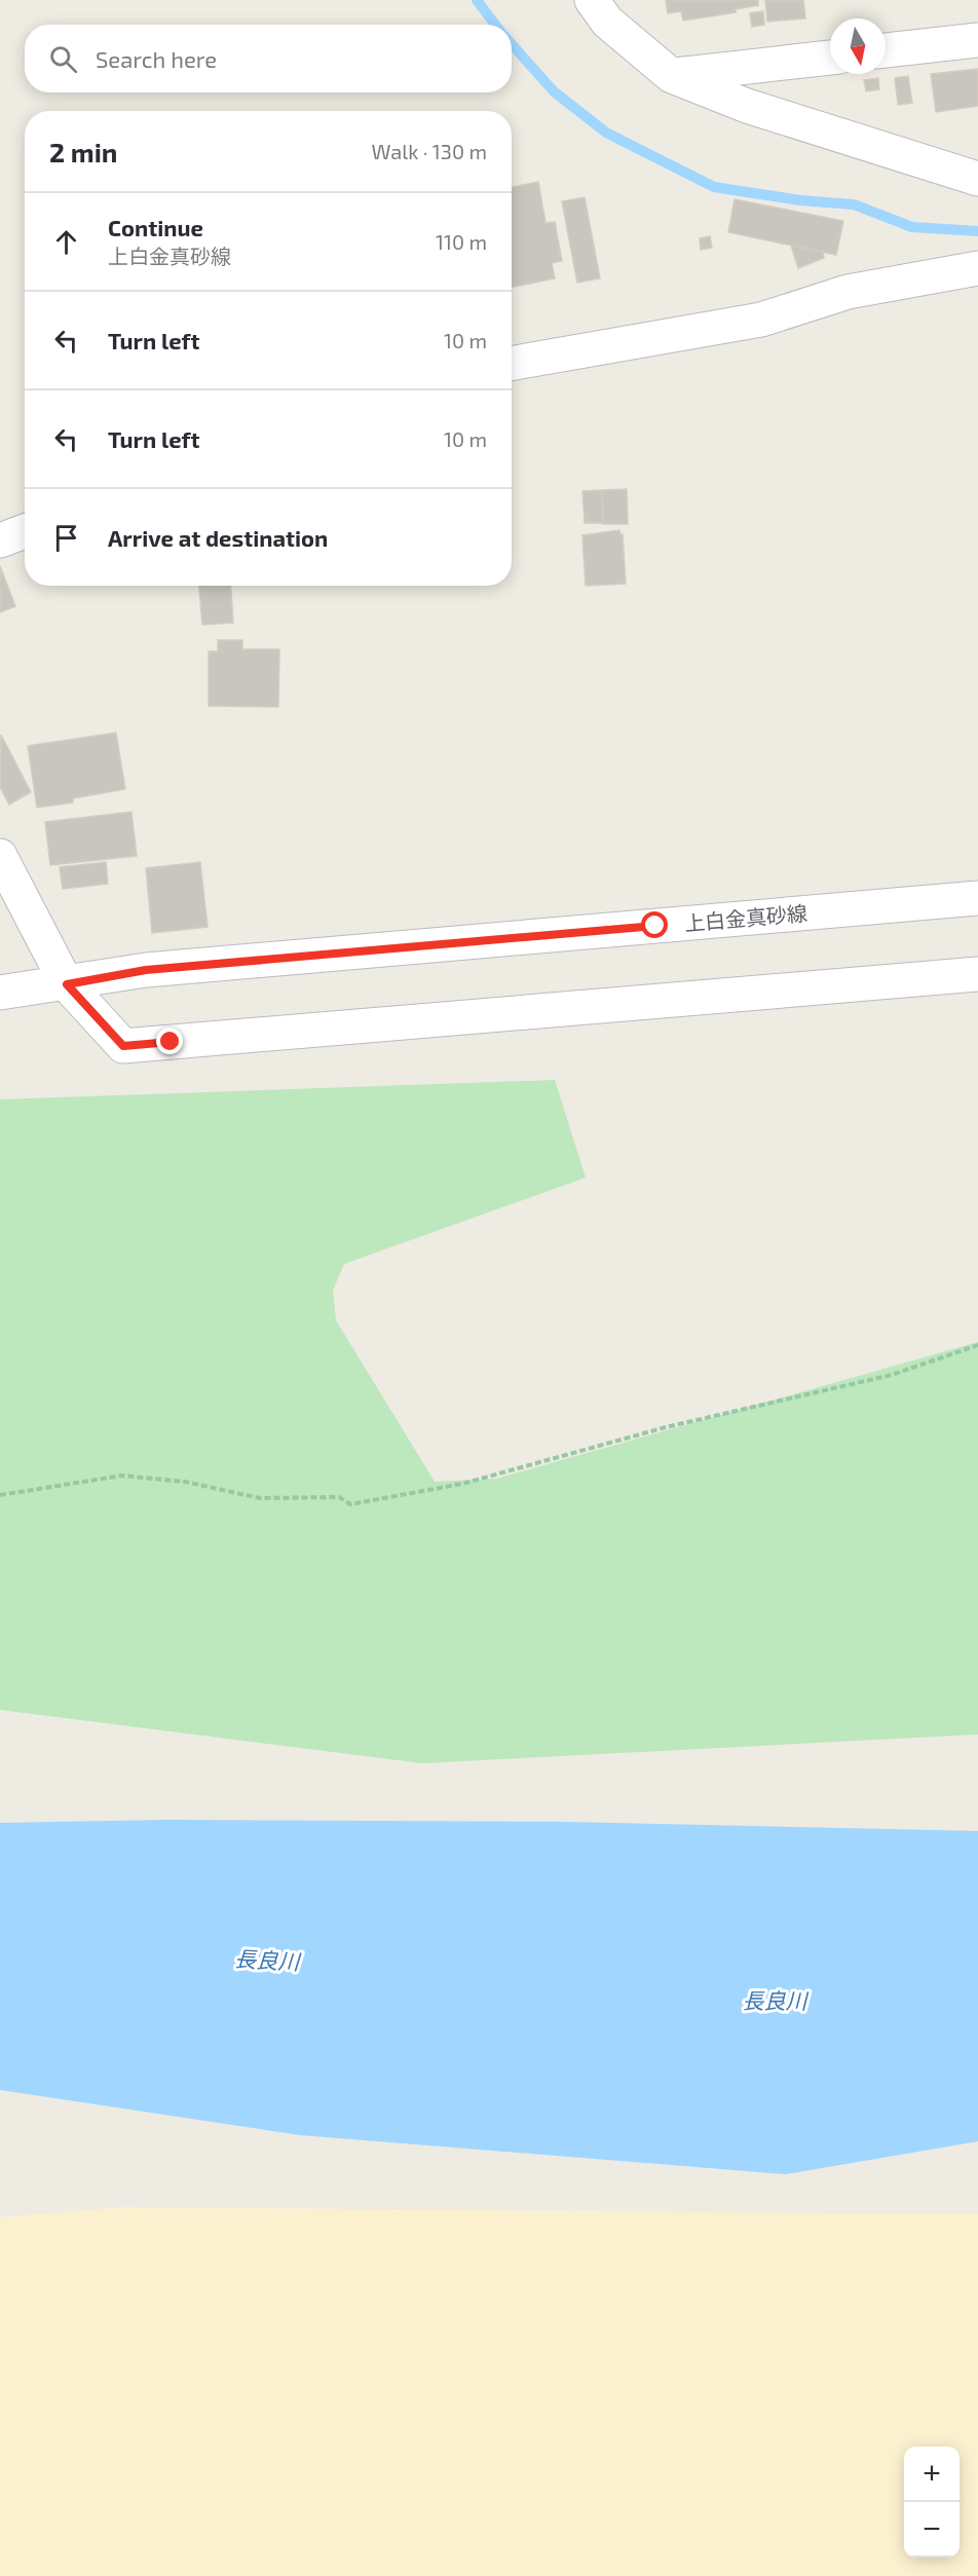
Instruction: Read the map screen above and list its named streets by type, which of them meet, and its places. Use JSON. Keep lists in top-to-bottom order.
{
  "streets": {
    "street": ["上白金真砂線"]
  },
  "water": ["長良川"],
  "north": "bottom",
  "page": {
    "search": "Search here",
    "heading": ["2 min", "Walk · 130 m"],
    "list": [
      ["Continue", "上白金真砂線", "110 m"],
      ["Turn left", "10 m"],
      ["Turn left", "10 m"],
      "Arrive at destination"
    ],
    "map_buttons": ["+", "−"]
  }
}
